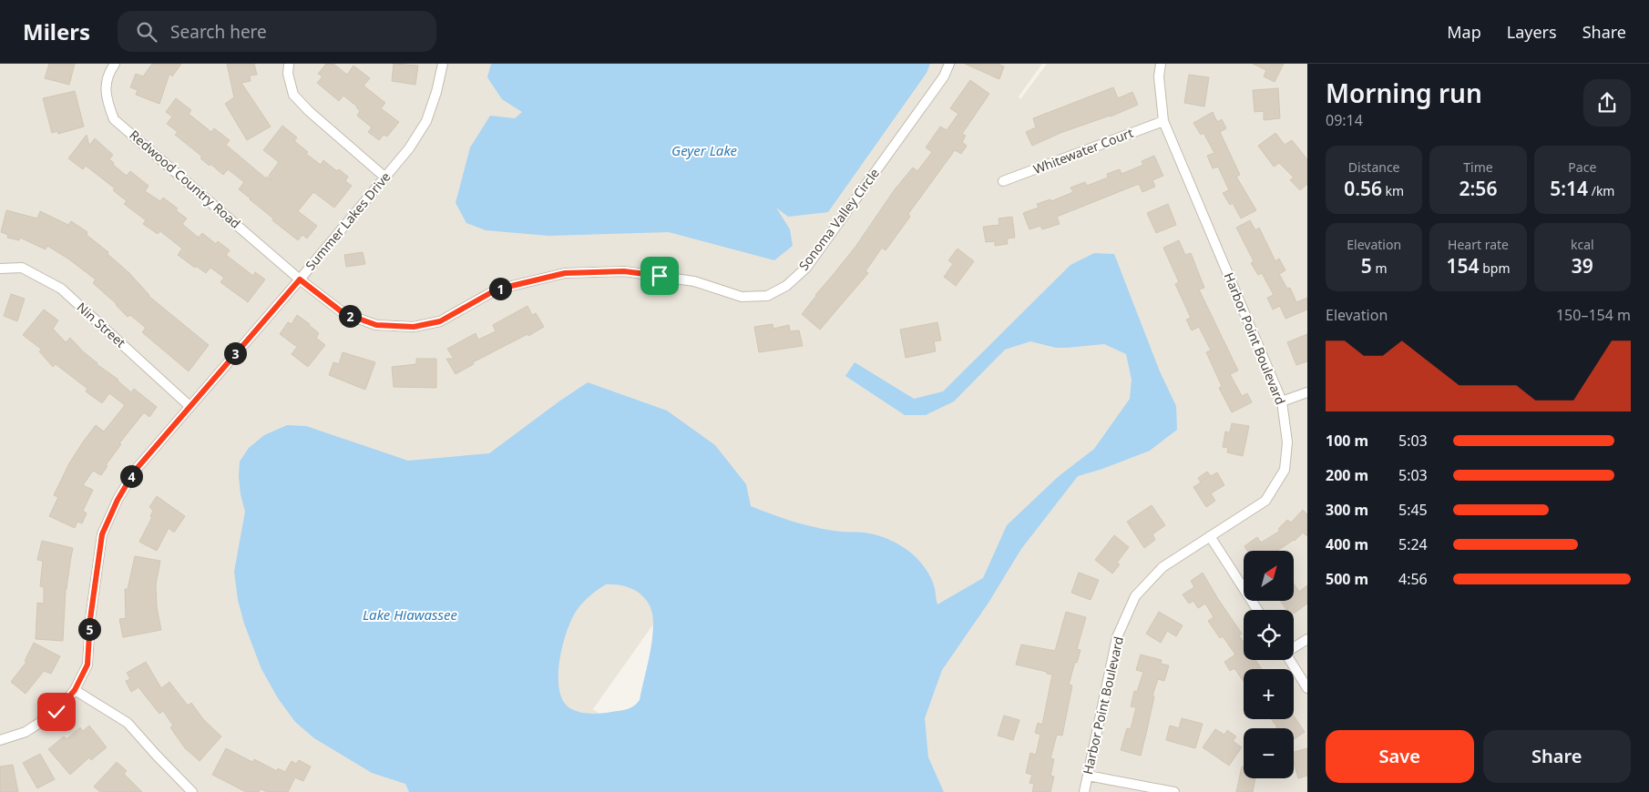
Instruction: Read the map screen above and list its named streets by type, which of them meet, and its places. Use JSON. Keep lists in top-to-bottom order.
{
  "streets": {
    "street": [
      "Whitewater Court",
      "Redwood Country Road",
      "Sonoma Valley Circle",
      "Summer Lakes Drive",
      "Nin Street",
      "Harbor Point Boulevard"
    ]
  },
  "crossings": [
    ["Whitewater Court", "Harbor Point Boulevard"],
    ["Redwood Country Road", "Sonoma Valley Circle"],
    ["Redwood Country Road", "Summer Lakes Drive"],
    ["Sonoma Valley Circle", "Summer Lakes Drive"],
    ["Summer Lakes Drive", "Nin Street"]
  ],
  "water": ["Geyer Lake", "Lake Hiawassee"],
  "north": "top right",
  "page": {
    "header": "Milers",
    "search": "Search here",
    "nav": ["Map", "Layers", "Share"],
    "heading": ["Morning run", "09:14"],
    "stats": [
      ["Distance", "0.56 km"],
      ["Time", "2:56"],
      ["Pace", "5:14 /km"],
      ["Elevation", "5 m"],
      ["Heart rate", "154 bpm"],
      ["kcal", "39"]
    ],
    "pins": [
      "1",
      "2",
      "3",
      "4",
      "5"
    ],
    "chart": ["Elevation", "150–154 m"],
    "list": [
      {
        "name": "100 m",
        "note": "5:03"
      },
      {
        "name": "200 m",
        "note": "5:03"
      },
      {
        "name": "300 m",
        "note": "5:45"
      },
      {
        "name": "400 m",
        "note": "5:24"
      },
      {
        "name": "500 m",
        "note": "4:56"
      }
    ],
    "map_buttons": ["+", "−"],
    "buttons": ["Save", "Share"]
  }
}
